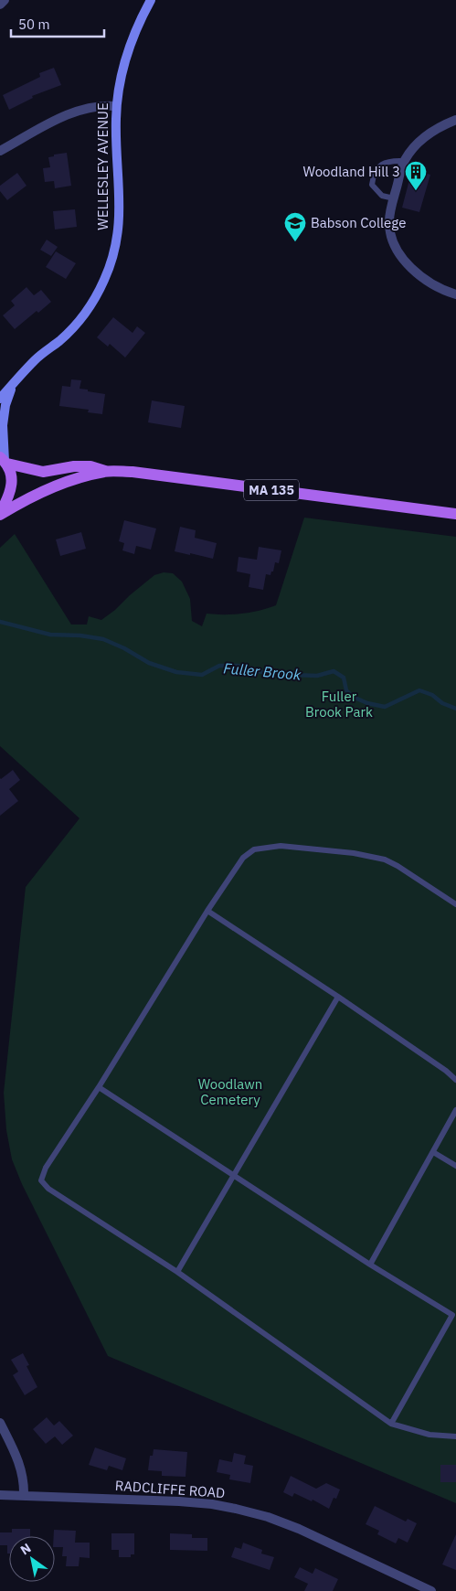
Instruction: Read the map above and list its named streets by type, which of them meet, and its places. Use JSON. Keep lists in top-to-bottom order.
{
  "streets": {
    "main road": ["WELLESLEY AVENUE", "MA 135"],
    "street": ["RADCLIFFE ROAD"]
  },
  "crossings": [
    ["WELLESLEY AVENUE", "MA 135"]
  ],
  "water": ["Fuller Brook"],
  "parks": ["Fuller Brook Park", "Woodlawn Cemetery"],
  "places": {
    "building": ["Woodland Hill 3"],
    "school or university": ["Babson College"]
  },
  "scale_bar": "50 m",
  "north": "top left"
}
